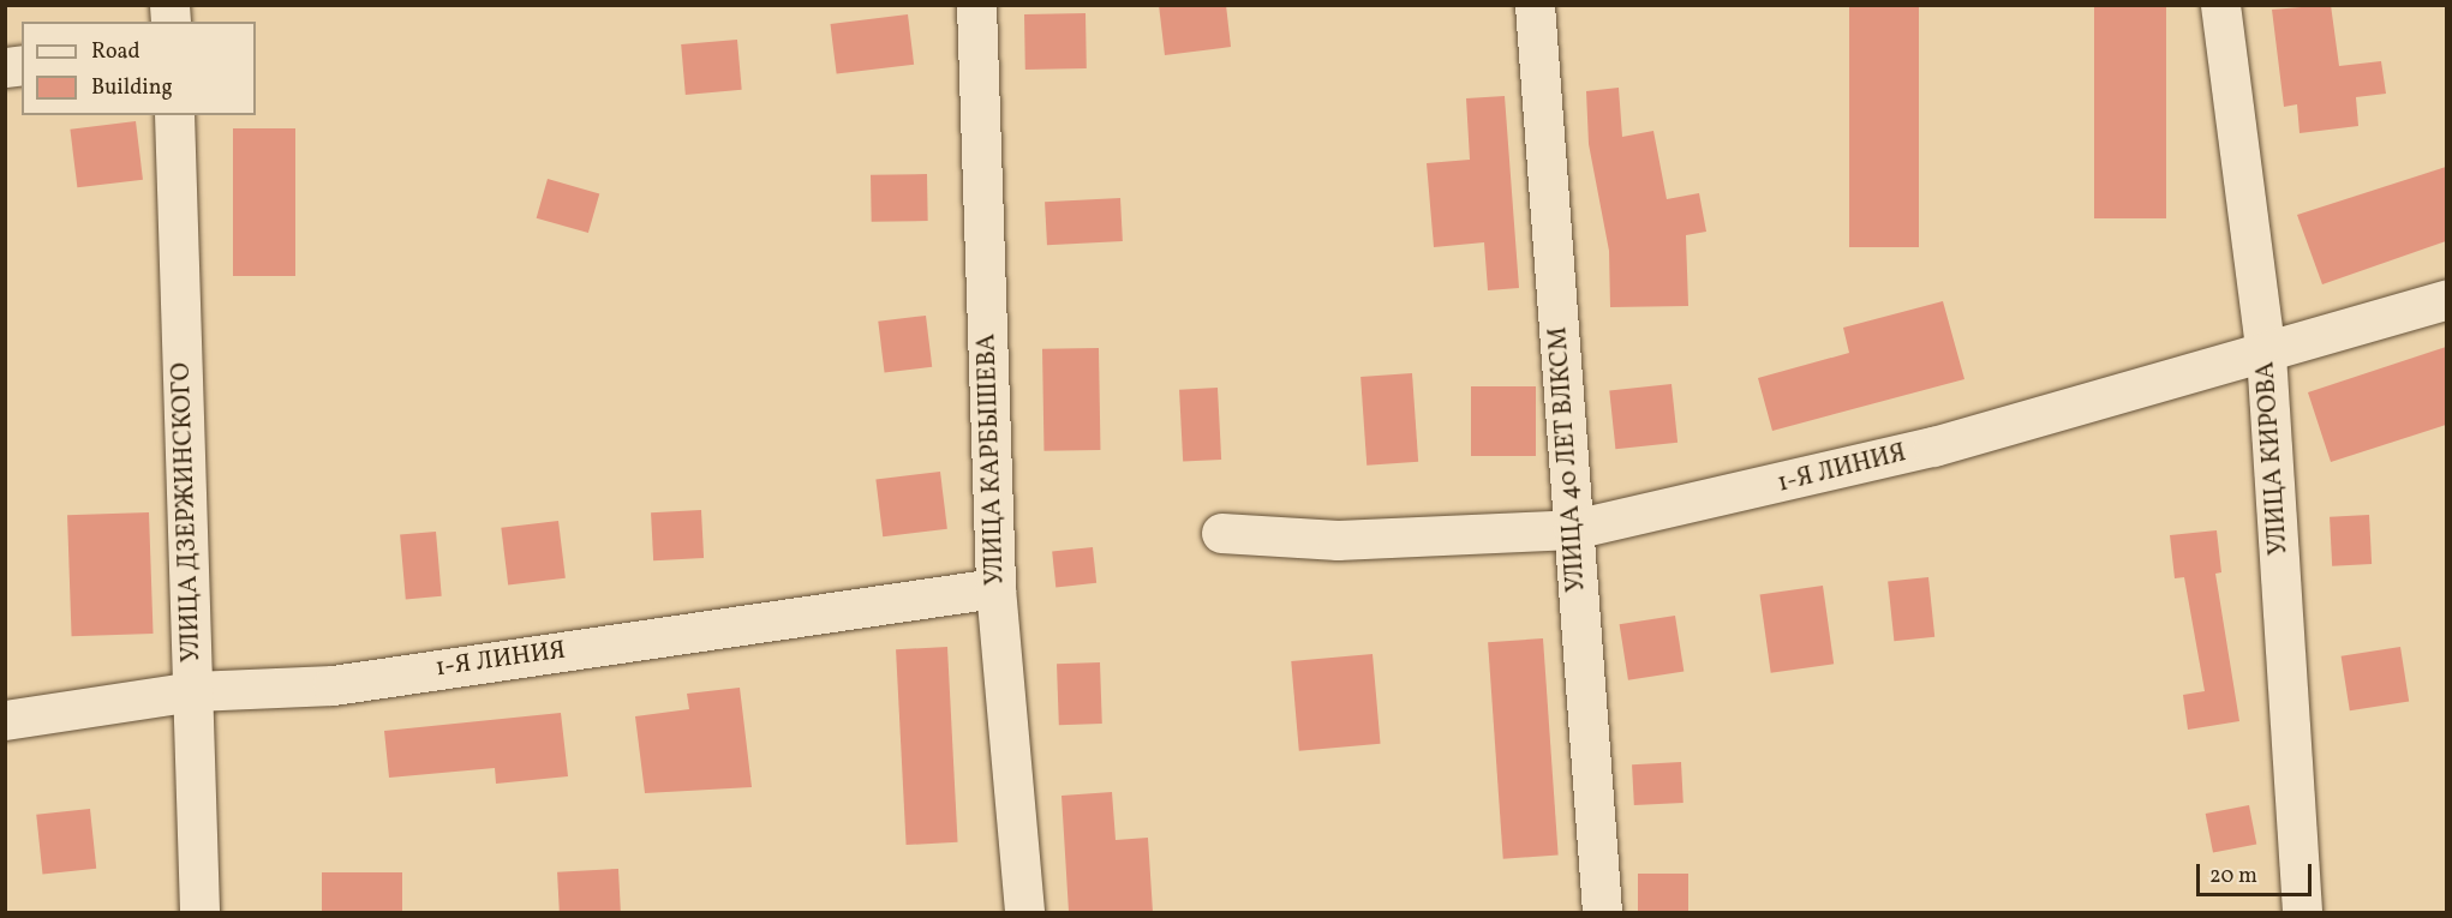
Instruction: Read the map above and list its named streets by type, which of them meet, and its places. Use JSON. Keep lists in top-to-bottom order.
{
  "streets": {
    "street": [
      "УЛИЦА КИРОВА",
      "УЛИЦА КАРБЫШЕВА",
      "УЛИЦА 40 ЛЕТ ВЛКСМ",
      "1-Я ЛИНИЯ",
      "УЛИЦА ДЗЕРЖИНСКОГО"
    ]
  },
  "crossings": [
    ["УЛИЦА КИРОВА", "1-Я ЛИНИЯ"],
    ["УЛИЦА КАРБЫШЕВА", "1-Я ЛИНИЯ"],
    ["УЛИЦА 40 ЛЕТ ВЛКСМ", "1-Я ЛИНИЯ"],
    ["1-Я ЛИНИЯ", "УЛИЦА ДЗЕРЖИНСКОГО"]
  ],
  "legend": ["Road", "Building"],
  "scale_bar": "20 m"
}
